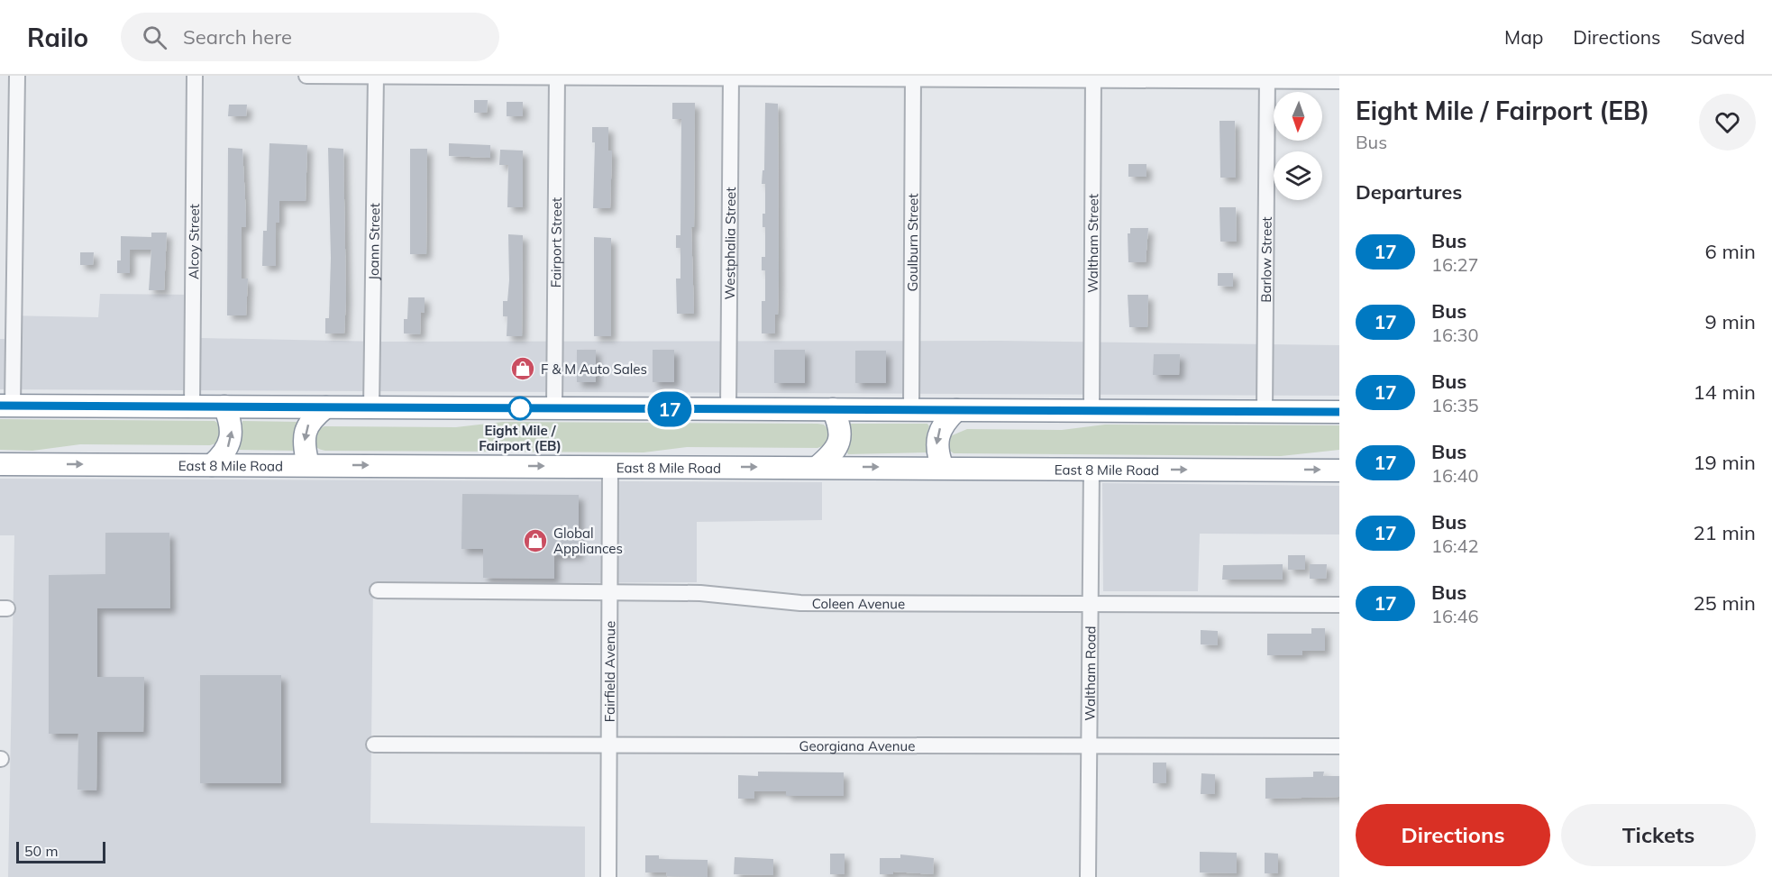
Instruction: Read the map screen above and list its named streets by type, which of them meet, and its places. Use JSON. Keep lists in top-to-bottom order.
{
  "streets": {
    "highway": ["East 8 Mile Road"],
    "street": [
      "Alcoy Street",
      "Joann Street",
      "Fairport Street",
      "Westphalia Street",
      "Goulburn Street",
      "Waltham Street",
      "Barlow Street",
      "Coleen Avenue",
      "Fairfield Avenue",
      "Waltham Road",
      "Georgiana Avenue"
    ]
  },
  "crossings": [
    ["East 8 Mile Road", "Fairfield Avenue"],
    ["East 8 Mile Road", "Waltham Road"],
    ["Coleen Avenue", "Fairfield Avenue"],
    ["Coleen Avenue", "Waltham Road"],
    ["Fairfield Avenue", "Georgiana Avenue"],
    ["Waltham Road", "Georgiana Avenue"]
  ],
  "places": {
    "shop": ["F & M Auto Sales", "Global Appliances"],
    "other": ["Eight Mile / Fairport (EB)"]
  },
  "lines": ["bus line 17"],
  "scale_bar": "50 m",
  "north": "bottom",
  "page": {
    "header": "Railo",
    "search": "Search here",
    "nav": ["Map", "Directions", "Saved"],
    "on_map": "17",
    "heading": [
      ["Eight Mile / Fairport (EB)", "Bus"],
      "Departures"
    ],
    "list": [
      {
        "mark": "17",
        "name": "Bus",
        "note": "16:27",
        "value": "6 min"
      },
      {
        "mark": "17",
        "name": "Bus",
        "note": "16:30",
        "value": "9 min"
      },
      {
        "mark": "17",
        "name": "Bus",
        "note": "16:35",
        "value": "14 min"
      },
      {
        "mark": "17",
        "name": "Bus",
        "note": "16:40",
        "value": "19 min"
      },
      {
        "mark": "17",
        "name": "Bus",
        "note": "16:42",
        "value": "21 min"
      },
      {
        "mark": "17",
        "name": "Bus",
        "note": "16:46",
        "value": "25 min"
      }
    ],
    "buttons": ["Directions", "Tickets"],
    "scale": "50 m"
  }
}
